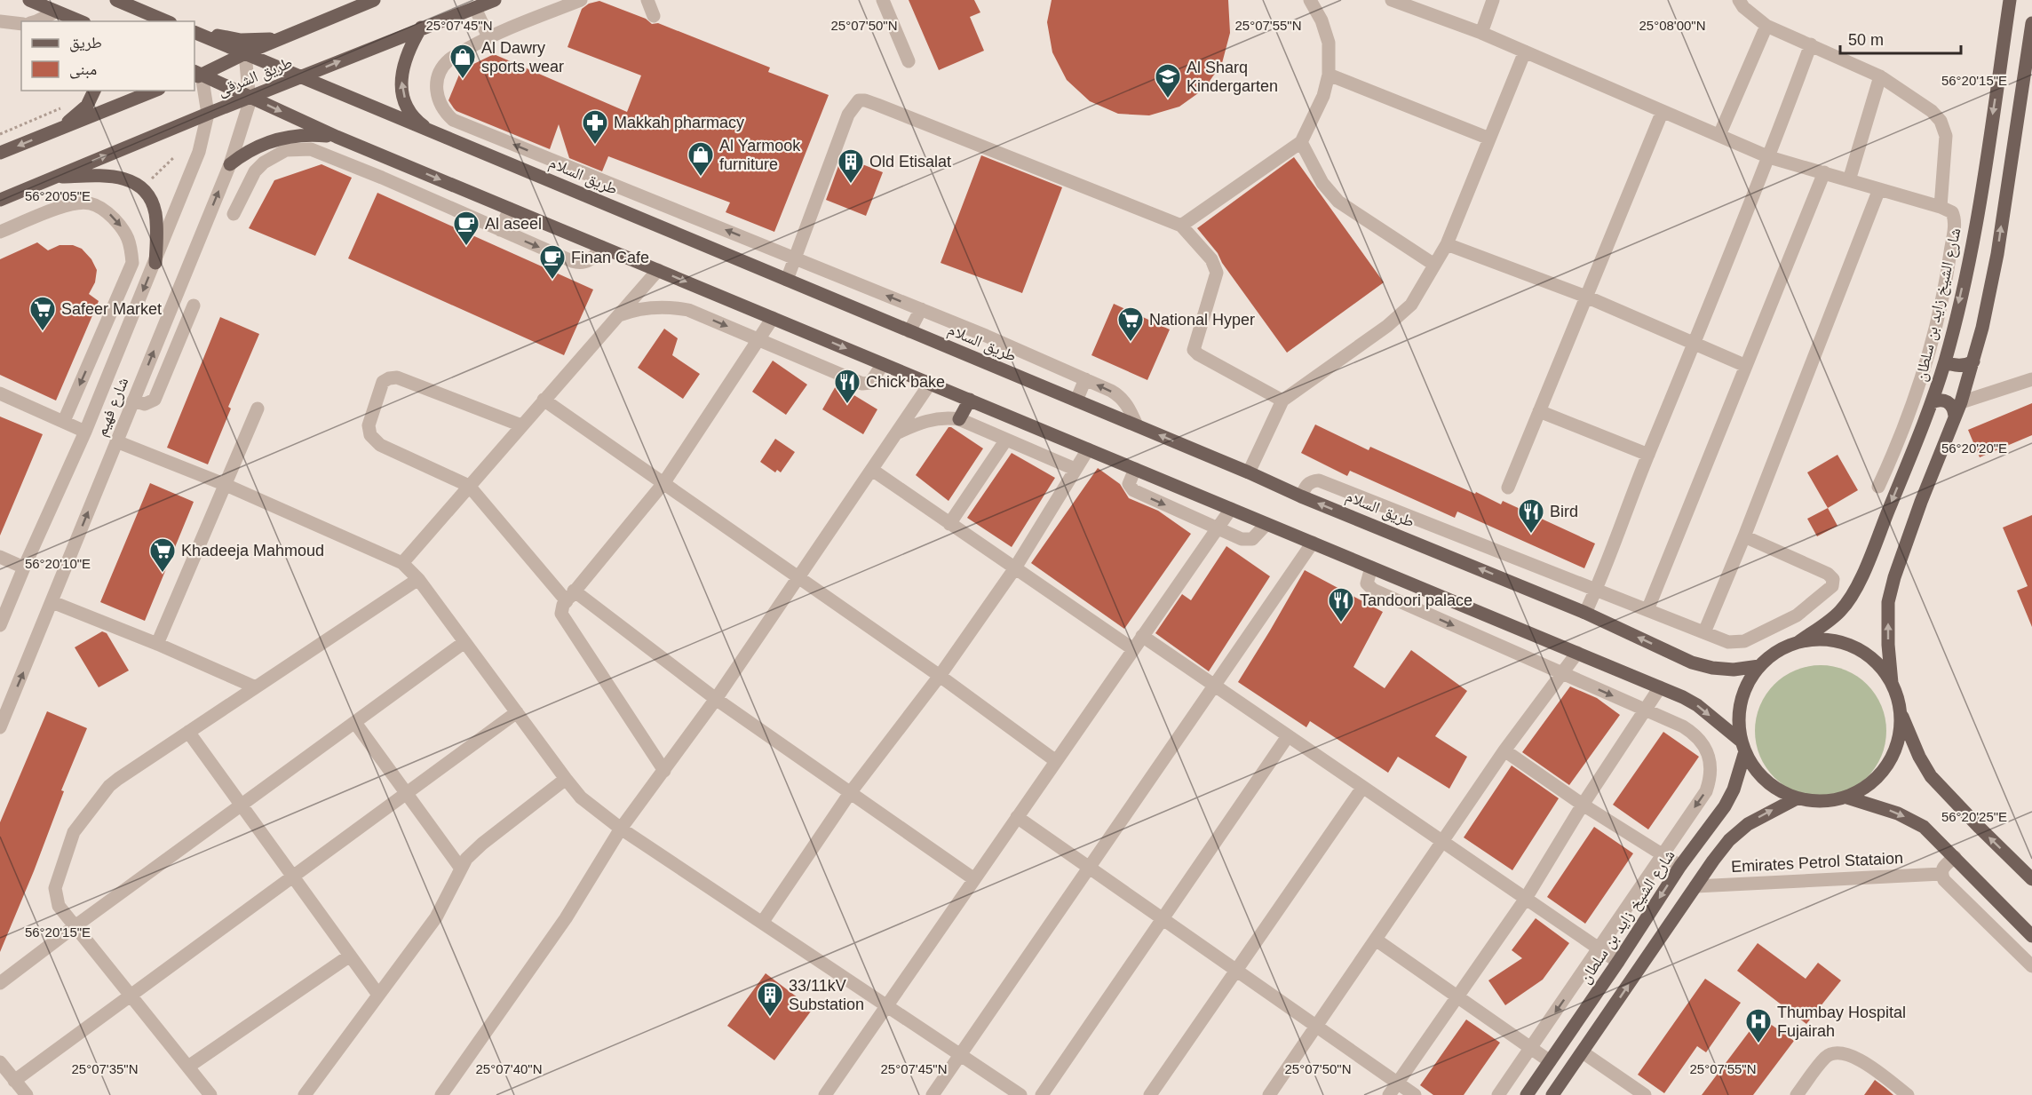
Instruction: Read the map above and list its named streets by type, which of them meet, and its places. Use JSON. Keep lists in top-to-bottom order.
{
  "streets": {
    "main road": ["طريق الشرقى", "طريق السلام", "شارع الشيخ زايد بن سلطان"],
    "street": ["شارع فهيم", "Emirates Petrol Stataion"]
  },
  "crossings": [
    ["طريق الشرقى", "طريق السلام"],
    ["طريق الشرقى", "شارع فهيم"],
    ["طريق السلام", "شارع الشيخ زايد بن سلطان"]
  ],
  "places": {
    "shop": ["Al Dawry sports wear", "Al Yarmook furniture"],
    "school or university": ["Al Sharq Kindergarten"],
    "pharmacy": ["Makkah pharmacy"],
    "building": ["Old Etisalat", "33/11kV Substation"],
    "cafe": ["Al aseel", "Finan Cafe"],
    "supermarket": ["Safeer Market", "National Hyper", "Khadeeja Mahmoud"],
    "restaurant": ["Chick bake", "Bird", "Tandoori palace"],
    "hospital": ["Thumbay Hospital Fujairah"]
  },
  "legend": ["طريق", "مبنى"],
  "scale_bar": "50 m",
  "coordinates": [
    "25°07'45\"N",
    "25°07'50\"N",
    "25°07'55\"N",
    "25°08'00\"N",
    "56°20'15\"E",
    "56°20'05\"E",
    "56°20'20\"E",
    "56°20'10\"E",
    "56°20'25\"E",
    "25°07'35\"N",
    "25°07'40\"N"
  ]
}
